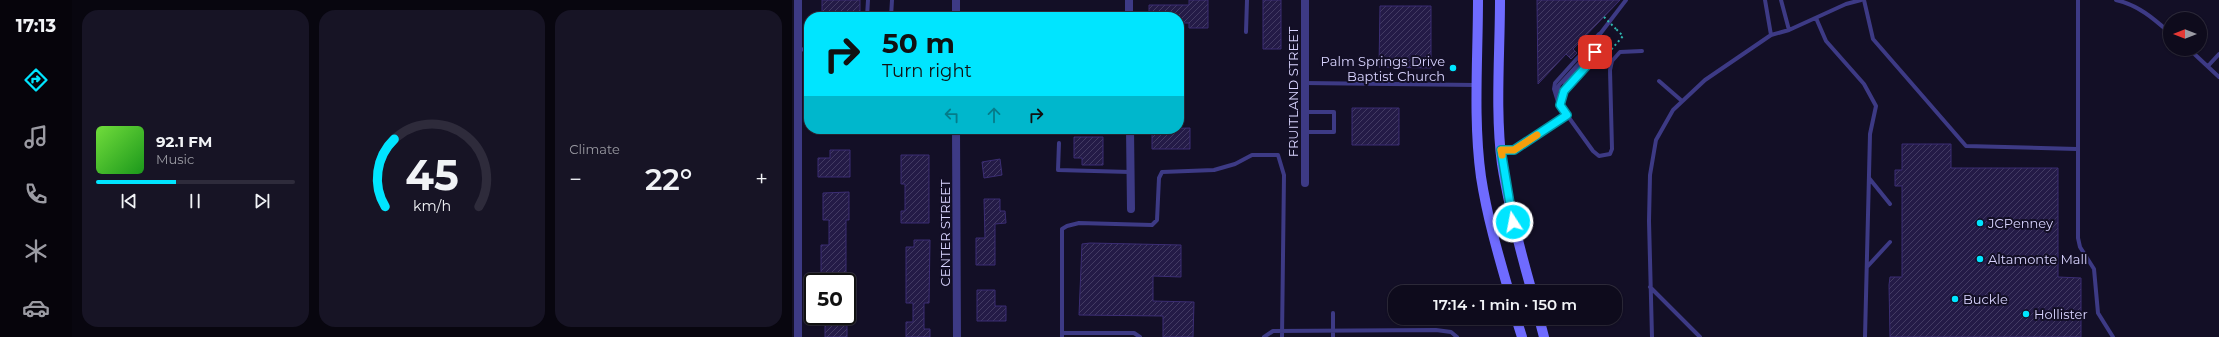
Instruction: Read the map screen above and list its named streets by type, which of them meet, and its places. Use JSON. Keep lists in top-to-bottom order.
{
  "streets": {
    "street": ["FRUITLAND STREET", "CENTER STREET"]
  },
  "places": [
    "Palm Springs Drive Baptist Church",
    "JCPenney",
    "Altamonte Mall",
    "Buckle",
    "Hollister"
  ],
  "north": "left",
  "page": {
    "tabs": "17:13",
    "tile": "Climate",
    "turn": ["50 m", "Turn right"],
    "song": ["92.1 FM", "Music"],
    "heat": ["−", "22°", "+"],
    "limit": "50",
    "trip": "17:14 · 1 min · 150 m",
    "gauge": ["45", "km/h"]
  }
}
